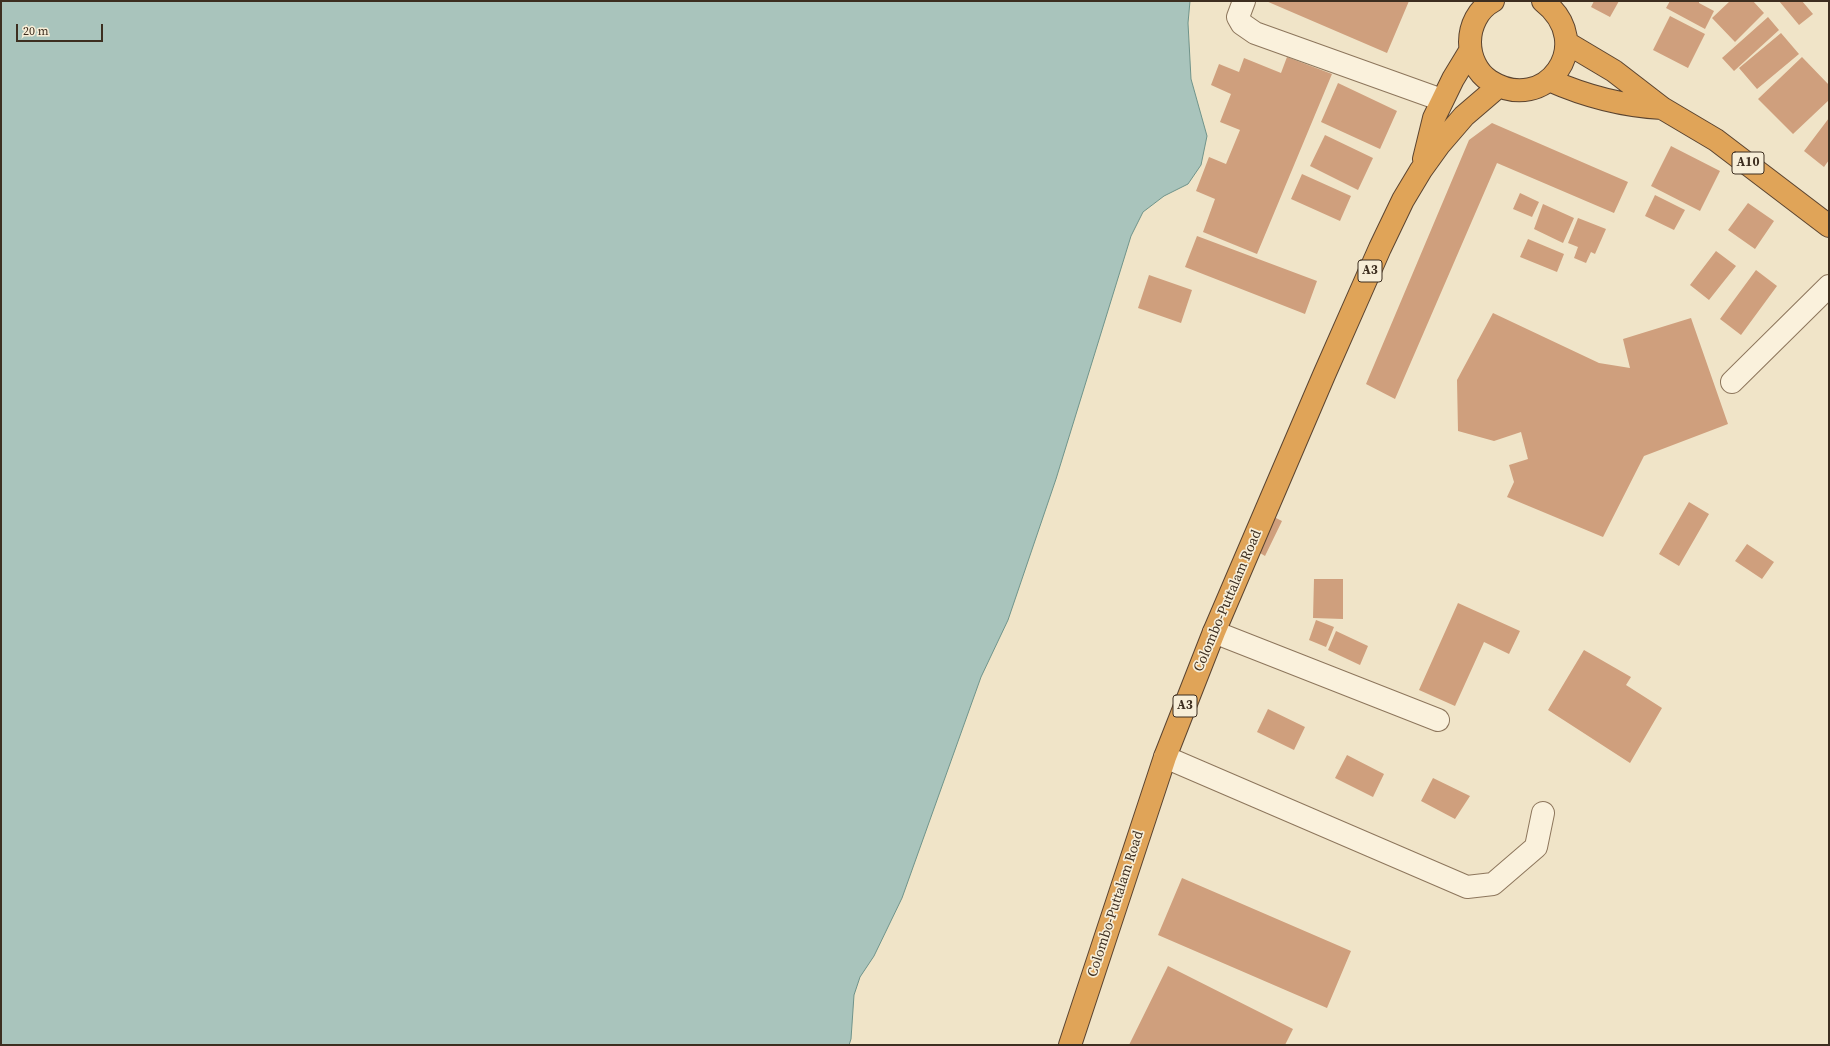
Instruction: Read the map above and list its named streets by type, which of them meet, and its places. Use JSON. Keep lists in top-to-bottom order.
{
  "streets": {
    "highway": ["A10", "A3", "Colombo-Puttalam Road"]
  },
  "scale_bar": "20 m"
}
